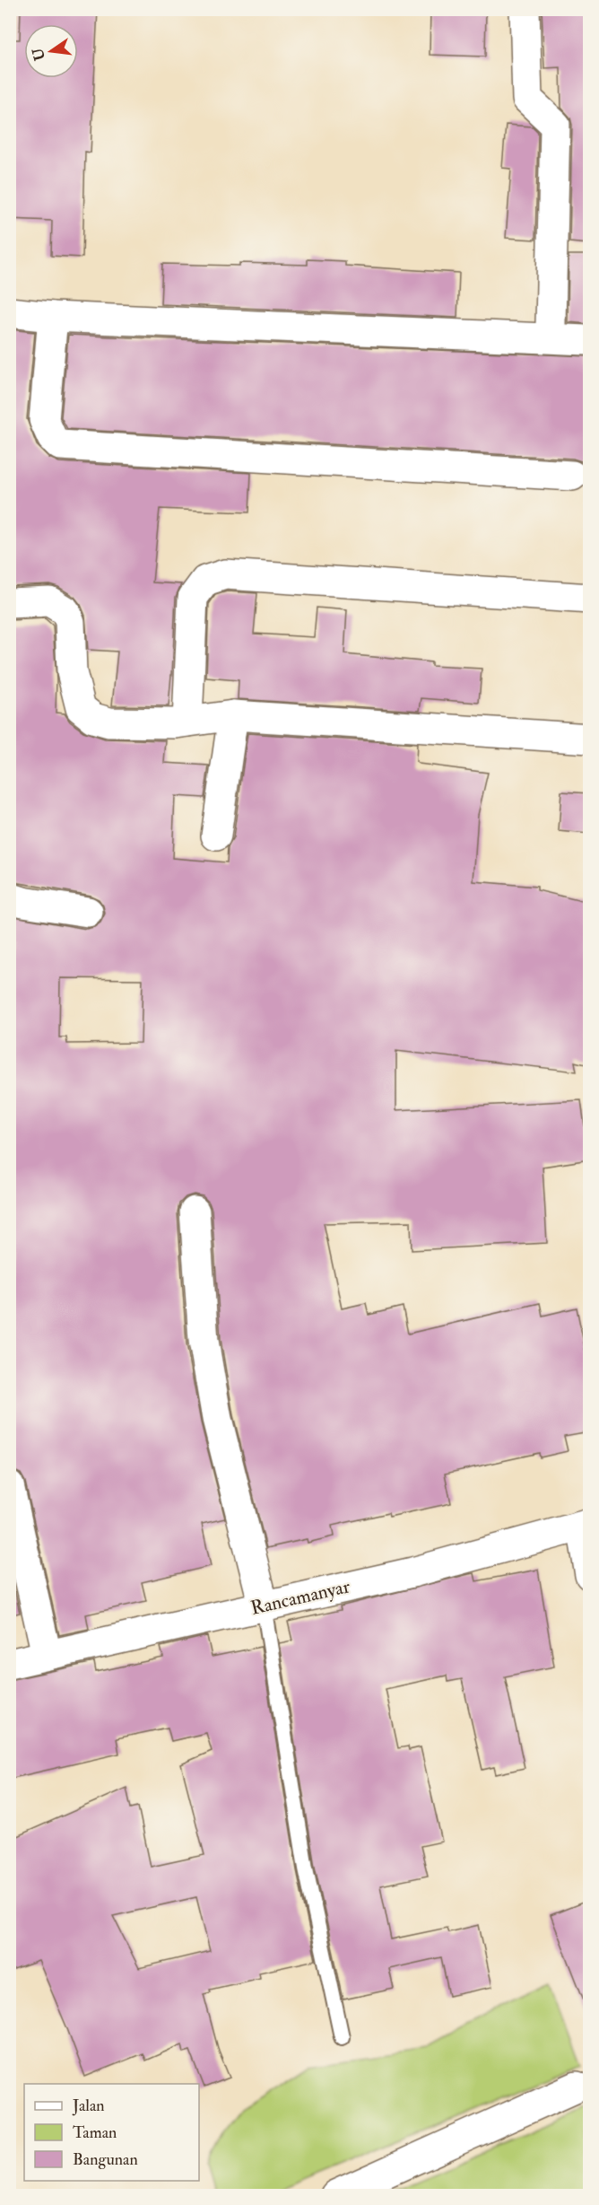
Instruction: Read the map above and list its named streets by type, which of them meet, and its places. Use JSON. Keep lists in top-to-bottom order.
{
  "streets": {
    "street": ["Rancamanyar"]
  },
  "legend": ["Jalan", "Taman", "Bangunan"],
  "north": "left"
}
